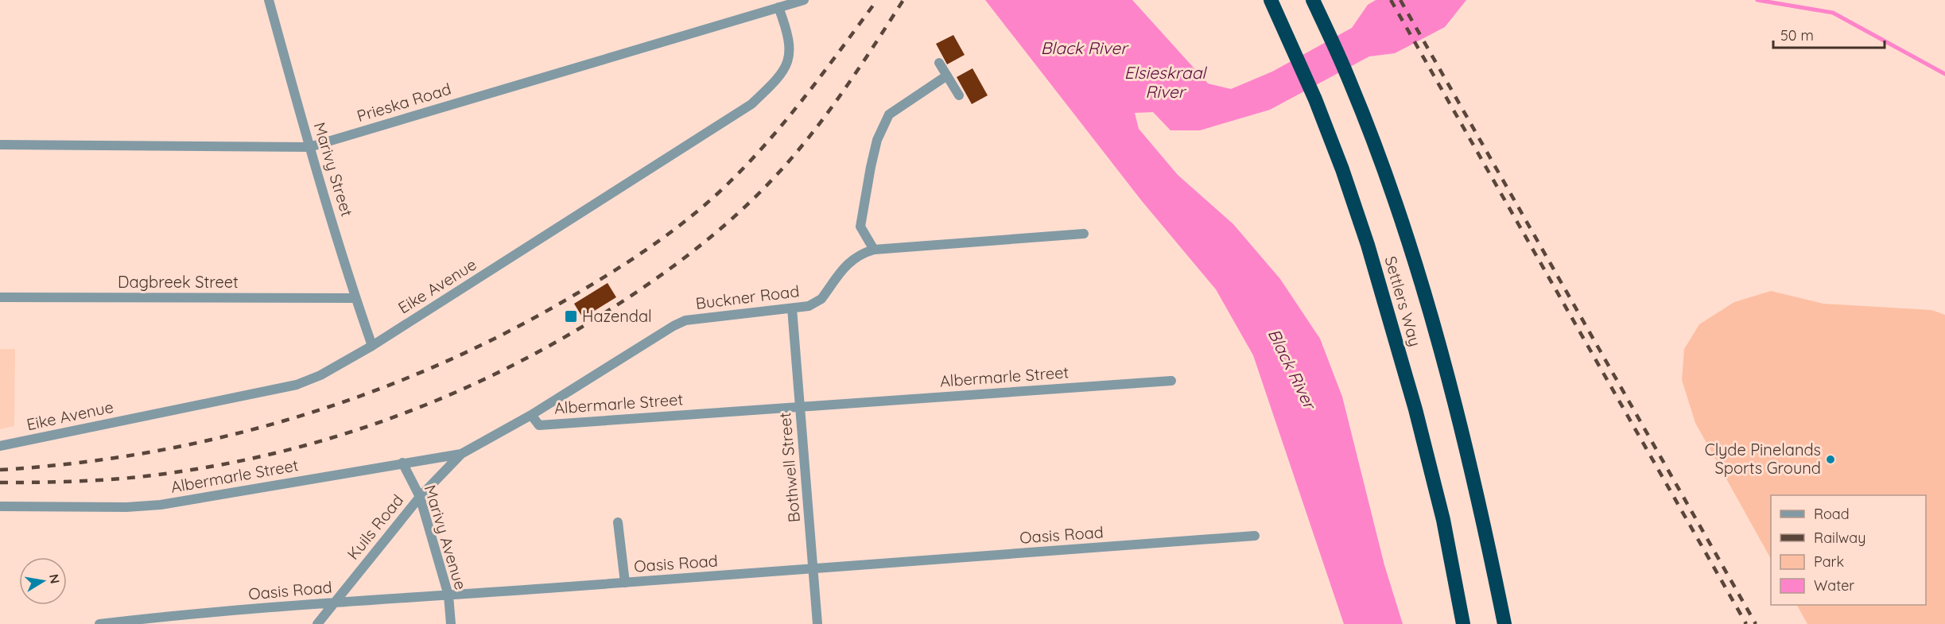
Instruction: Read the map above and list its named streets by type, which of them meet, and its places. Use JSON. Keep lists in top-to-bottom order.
{
  "streets": {
    "highway": ["Settlers Way"],
    "street": [
      "Prieska Road",
      "Marivy Street",
      "Dagbreek Street",
      "Eike Avenue",
      "Buckner Road",
      "Albermarle Street",
      "Bothwell Street",
      "Kuils Road",
      "Oasis Road",
      "Marivy Avenue"
    ]
  },
  "crossings": [
    ["Prieska Road", "Marivy Street"],
    ["Prieska Road", "Eike Avenue"],
    ["Marivy Street", "Dagbreek Street"],
    ["Marivy Street", "Eike Avenue"],
    ["Buckner Road", "Albermarle Street"],
    ["Buckner Road", "Bothwell Street"],
    ["Albermarle Street", "Bothwell Street"],
    ["Albermarle Street", "Kuils Road"],
    ["Albermarle Street", "Marivy Avenue"],
    ["Bothwell Street", "Oasis Road"],
    ["Kuils Road", "Oasis Road"],
    ["Kuils Road", "Marivy Avenue"],
    ["Oasis Road", "Marivy Avenue"]
  ],
  "water": ["Black River", "Elsieskraal River"],
  "places": {
    "transit": ["Hazendal"],
    "other": ["Clyde Pinelands Sports Ground"]
  },
  "legend": [
    "Road",
    "Railway",
    "Park",
    "Water"
  ],
  "scale_bar": "50 m",
  "north": "right"
}
